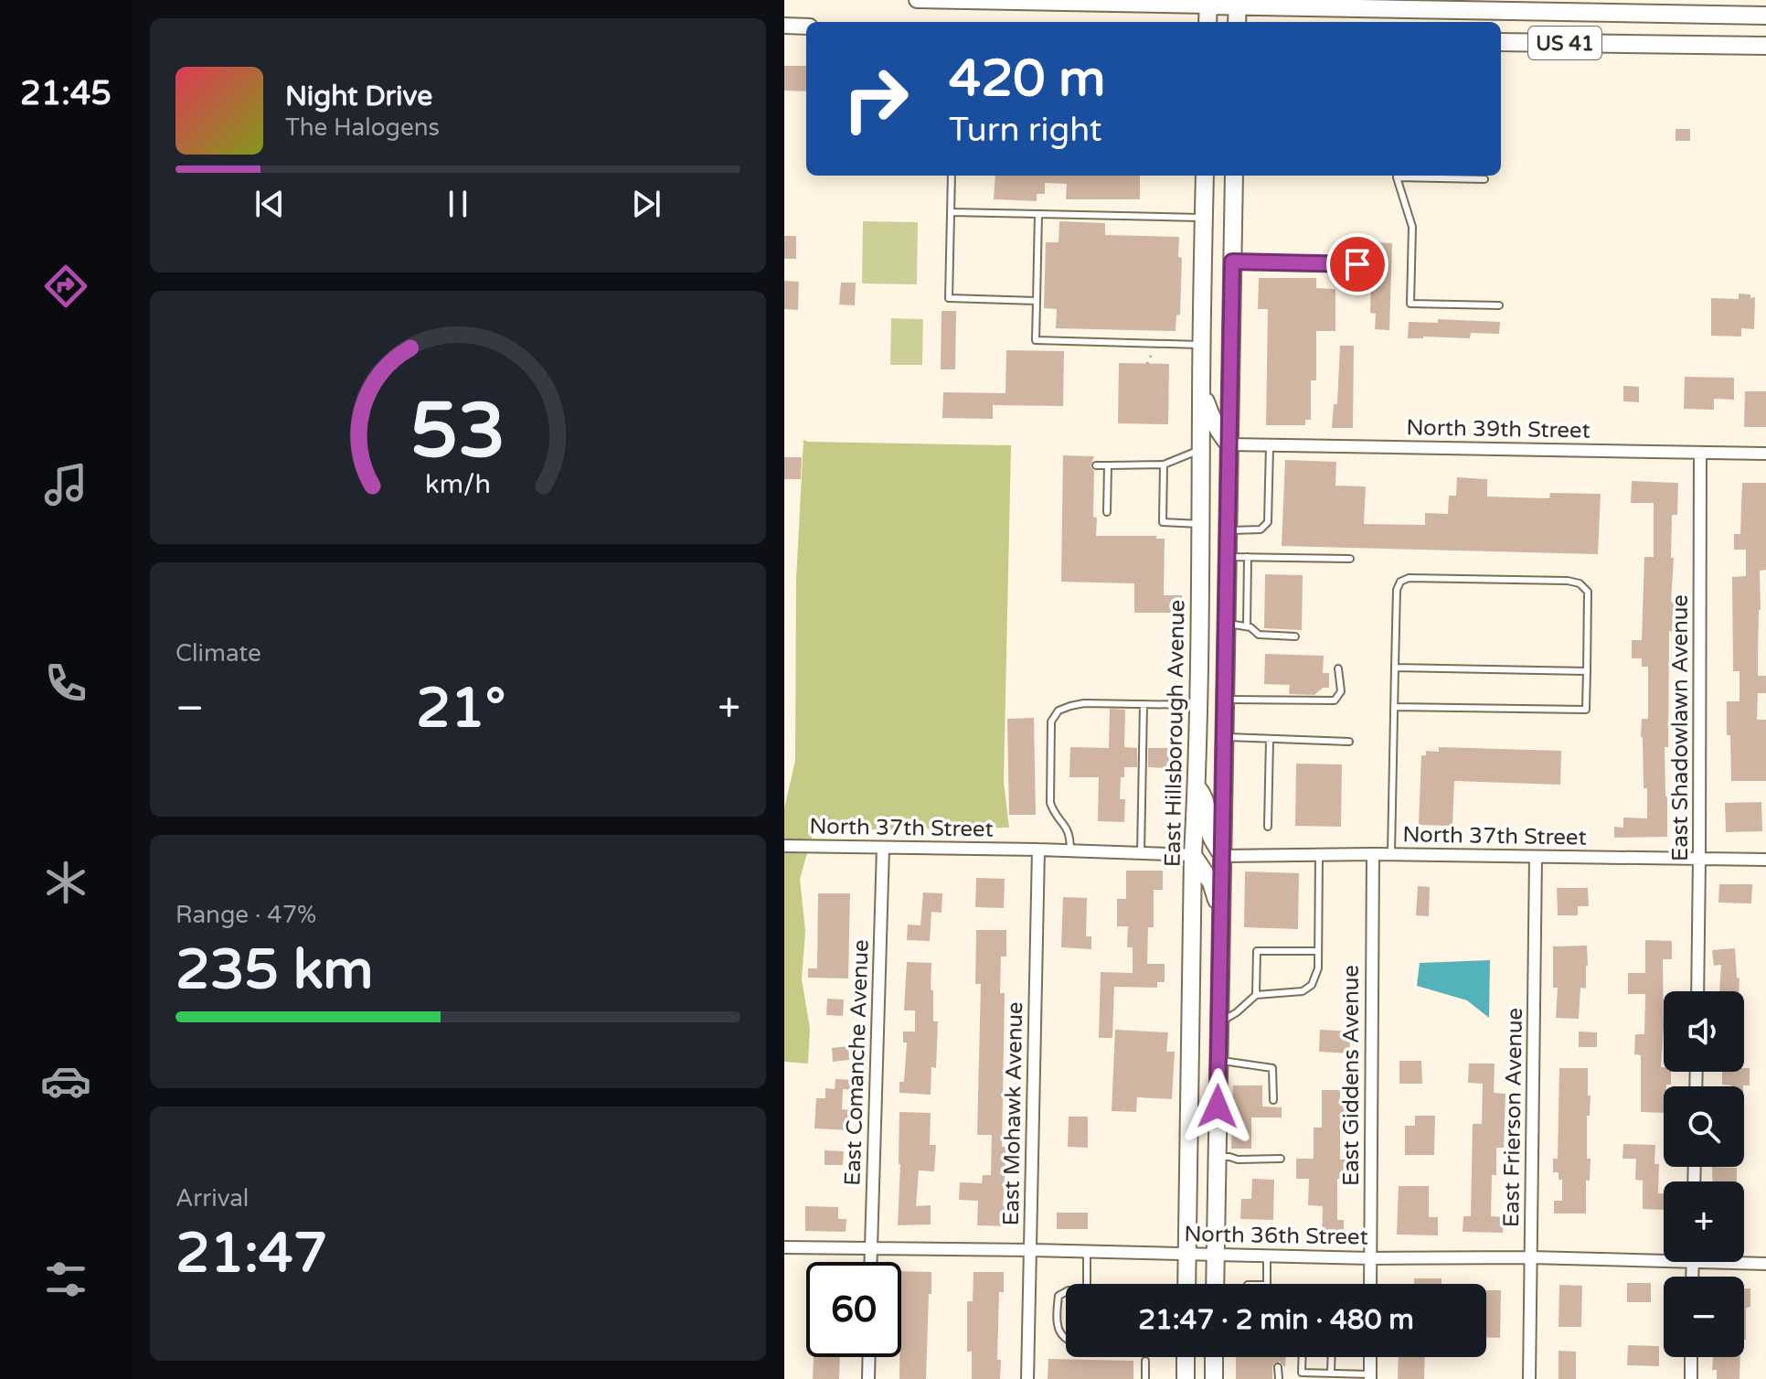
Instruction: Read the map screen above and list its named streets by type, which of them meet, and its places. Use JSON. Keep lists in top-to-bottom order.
{
  "streets": {
    "main road": ["US 41", "East Hillsborough Avenue"],
    "street": [
      "North 39th Street",
      "East Shadowlawn Avenue",
      "North 37th Street",
      "East Comanche Avenue",
      "East Giddens Avenue",
      "East Mohawk Avenue",
      "East Frierson Avenue",
      "North 36th Street"
    ]
  },
  "crossings": [
    ["North 39th Street", "East Shadowlawn Avenue"],
    ["East Shadowlawn Avenue", "North 37th Street"],
    ["East Hillsborough Avenue", "North 37th Street"],
    ["East Hillsborough Avenue", "North 36th Street"],
    ["North 37th Street", "East Comanche Avenue"],
    ["North 37th Street", "East Giddens Avenue"],
    ["North 37th Street", "East Mohawk Avenue"],
    ["North 37th Street", "East Frierson Avenue"],
    ["East Comanche Avenue", "North 36th Street"],
    ["East Giddens Avenue", "North 36th Street"],
    ["East Mohawk Avenue", "North 36th Street"],
    ["East Frierson Avenue", "North 36th Street"]
  ],
  "page": {
    "tabs": "21:45",
    "turn": ["420 m", "Turn right"],
    "song": ["Night Drive", "The Halogens"],
    "tile": [
      "Climate",
      ["Range · 47%", "235 km"],
      ["Arrival", "21:47"]
    ],
    "heat": ["−", "21°", "+"],
    "map_buttons": ["+", "−"],
    "limit": "60",
    "trip": "21:47 · 2 min · 480 m",
    "gauge": ["53", "km/h"]
  }
}
